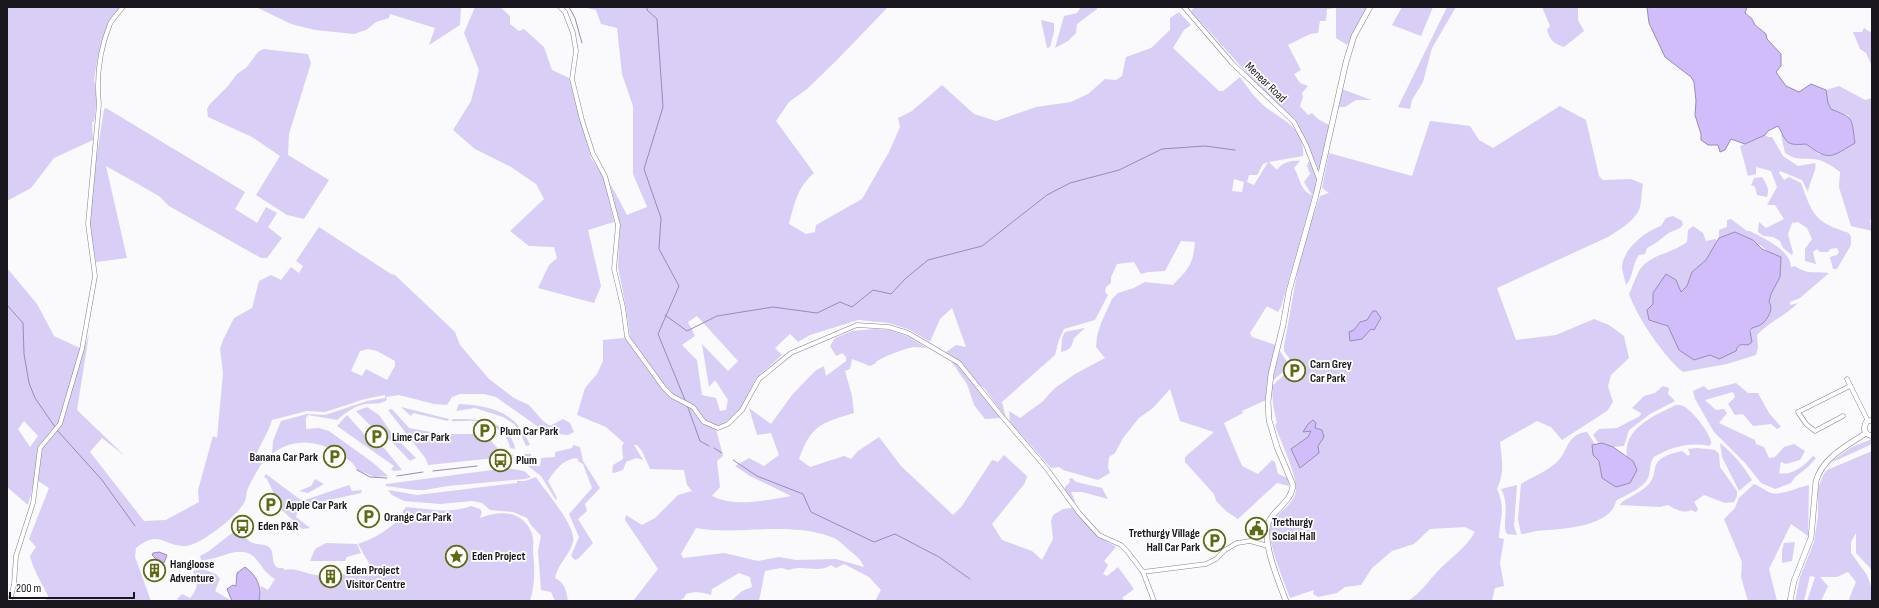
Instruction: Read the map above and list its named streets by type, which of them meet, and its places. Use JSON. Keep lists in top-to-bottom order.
{
  "streets": {
    "street": ["Menear Road"]
  },
  "places": {
    "parking": [
      "Carn Grey Car Park",
      "Plum Car Park",
      "Lime Car Park",
      "Banana Car Park",
      "Apple Car Park",
      "Orange Car Park",
      "Trethurgy Village Hall Car Park"
    ],
    "bus stop": ["Plum", "Eden P&R"],
    "public building": ["Trethurgy Social Hall"],
    "place": ["Eden Project"],
    "building": ["Hangloose Adventure", "Eden Project Visitor Centre"]
  },
  "scale_bar": "200 m"
}
